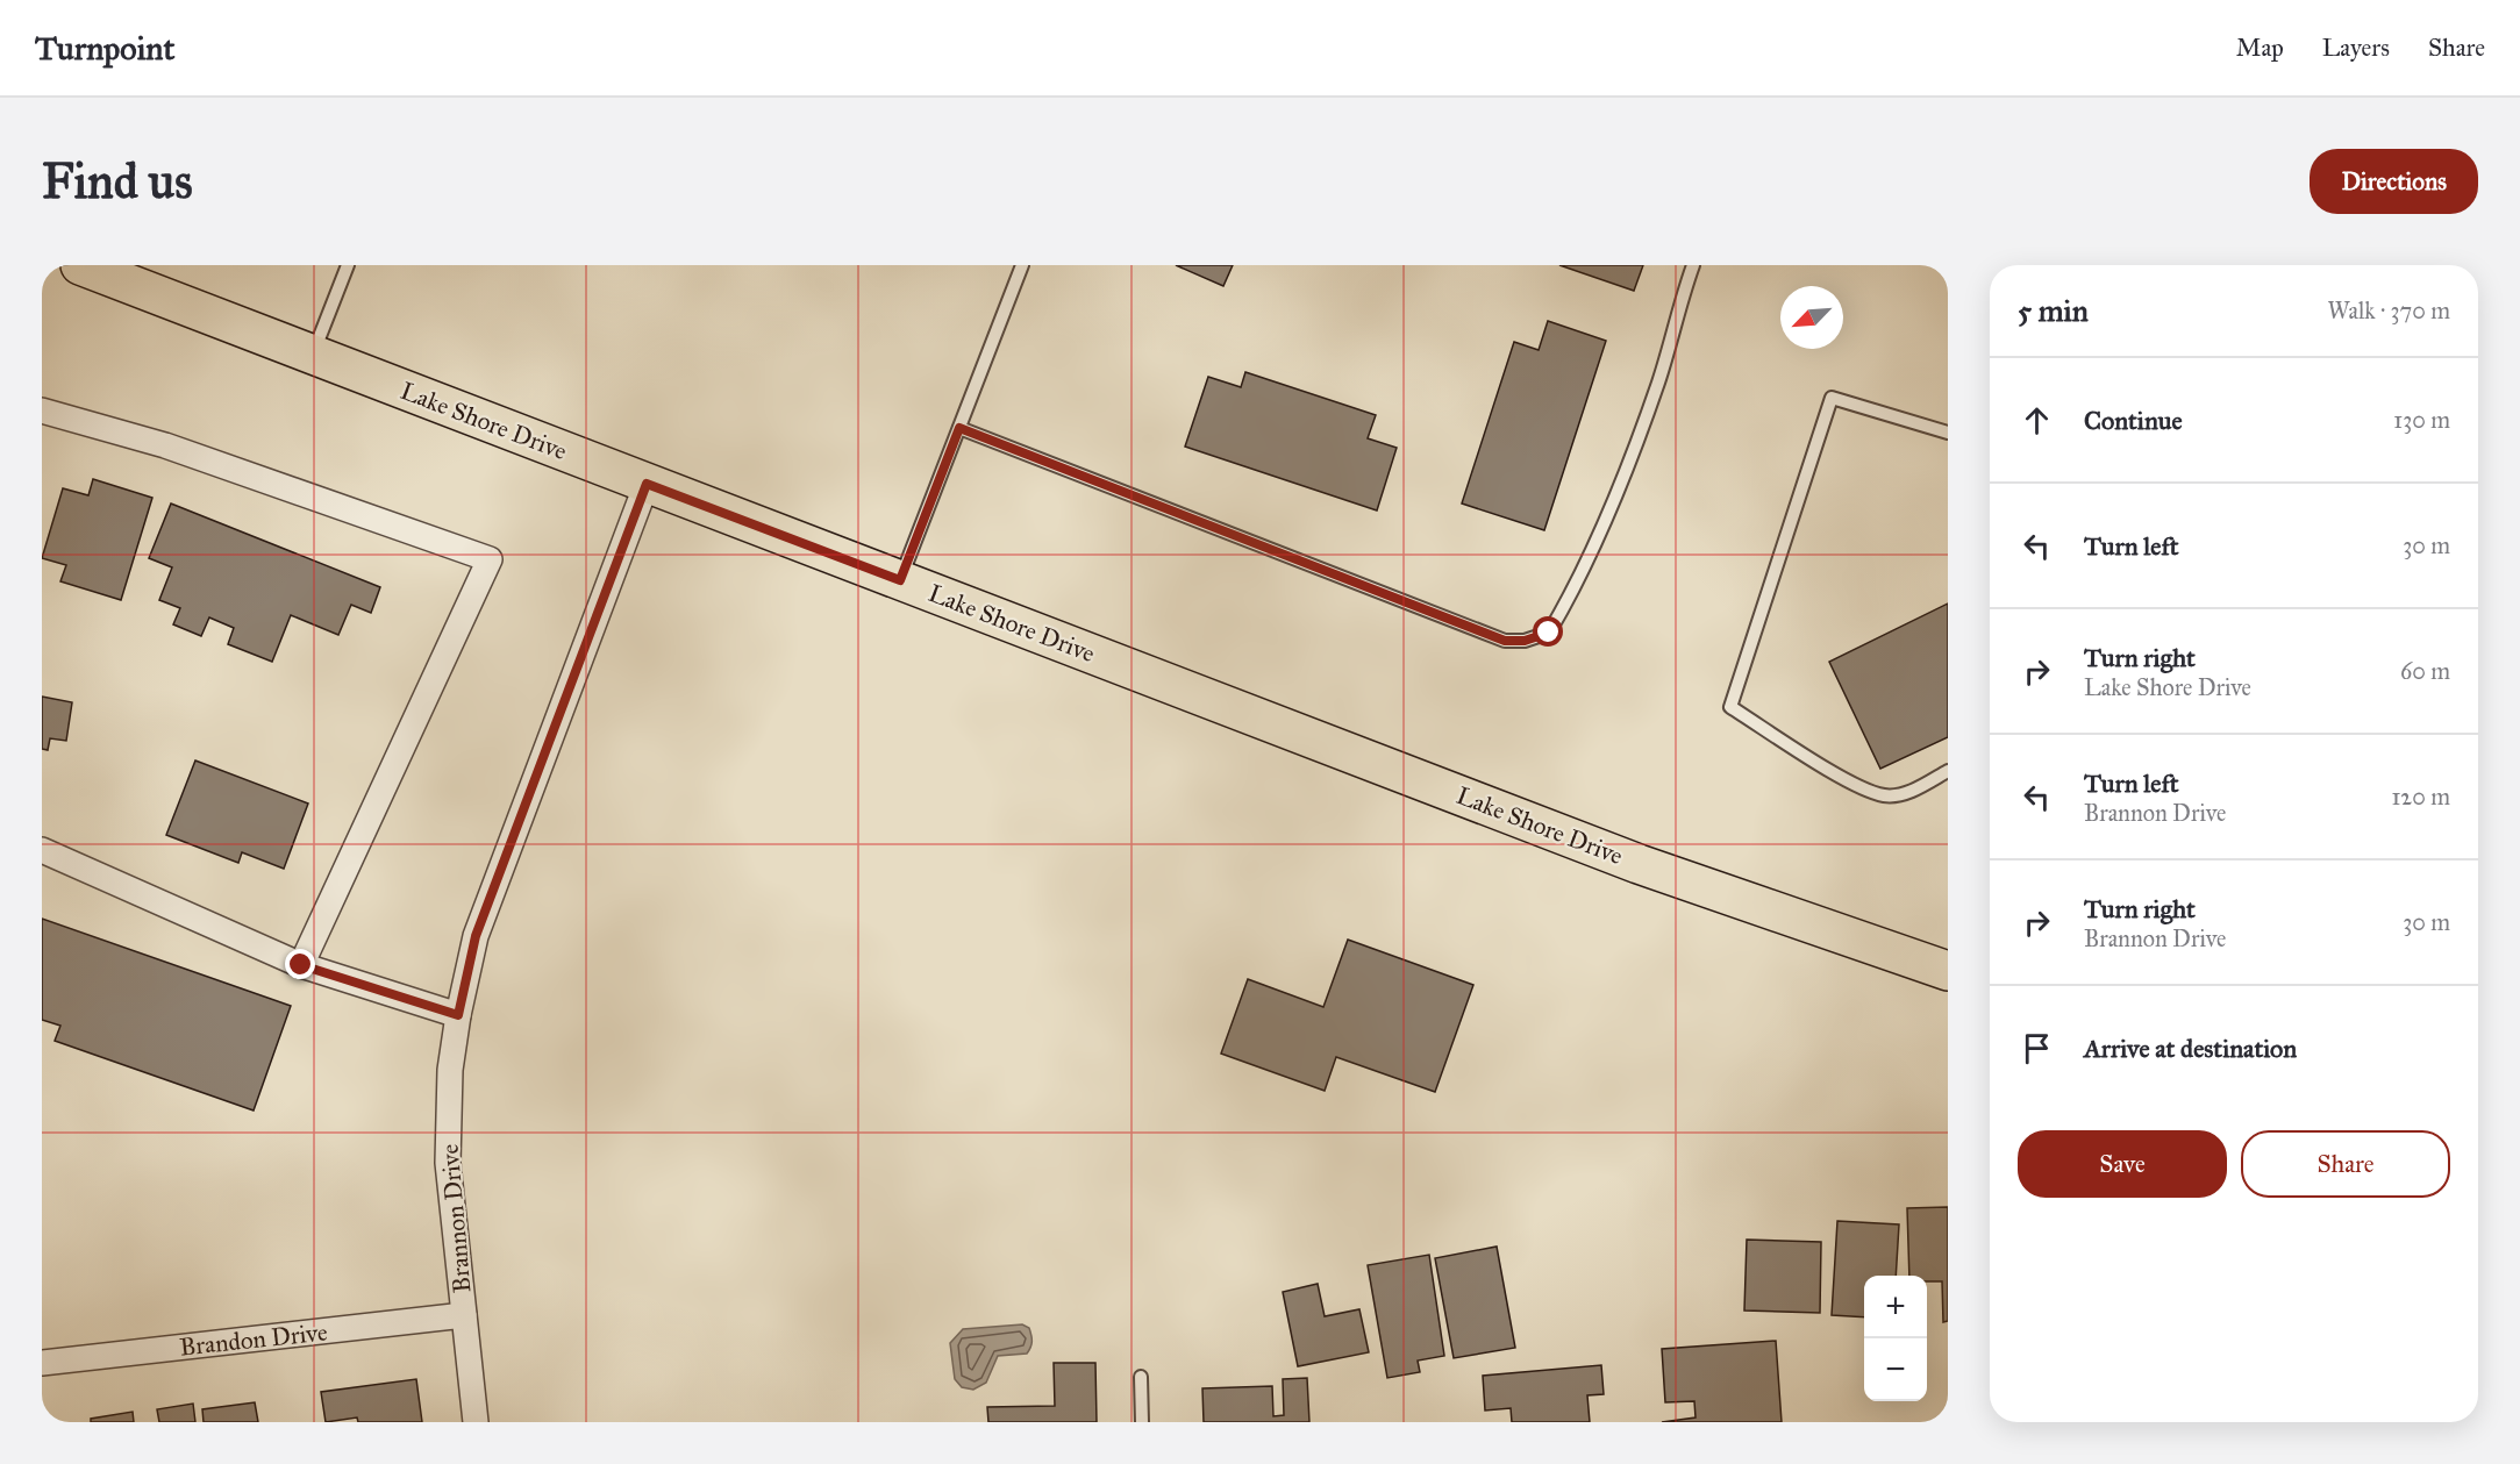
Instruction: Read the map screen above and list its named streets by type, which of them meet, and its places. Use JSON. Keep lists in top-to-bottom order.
{
  "streets": {
    "main road": ["Lake Shore Drive"],
    "street": ["Brannon Drive", "Brandon Drive"]
  },
  "crossings": [
    ["Lake Shore Drive", "Brannon Drive"],
    ["Brannon Drive", "Brandon Drive"]
  ],
  "north": "bottom left",
  "page": {
    "header": "Turnpoint",
    "nav": ["Map", "Layers", "Share"],
    "buttons": [
      "Directions",
      ["Save", "Share"]
    ],
    "title": "Find us",
    "heading": ["5 min", "Walk · 370 m"],
    "list": [
      ["Continue", "130 m"],
      ["Turn left", "30 m"],
      ["Turn right", "Lake Shore Drive", "60 m"],
      ["Turn left", "Brannon Drive", "120 m"],
      ["Turn right", "Brannon Drive", "30 m"],
      "Arrive at destination"
    ],
    "map_buttons": ["+", "−"]
  }
}
